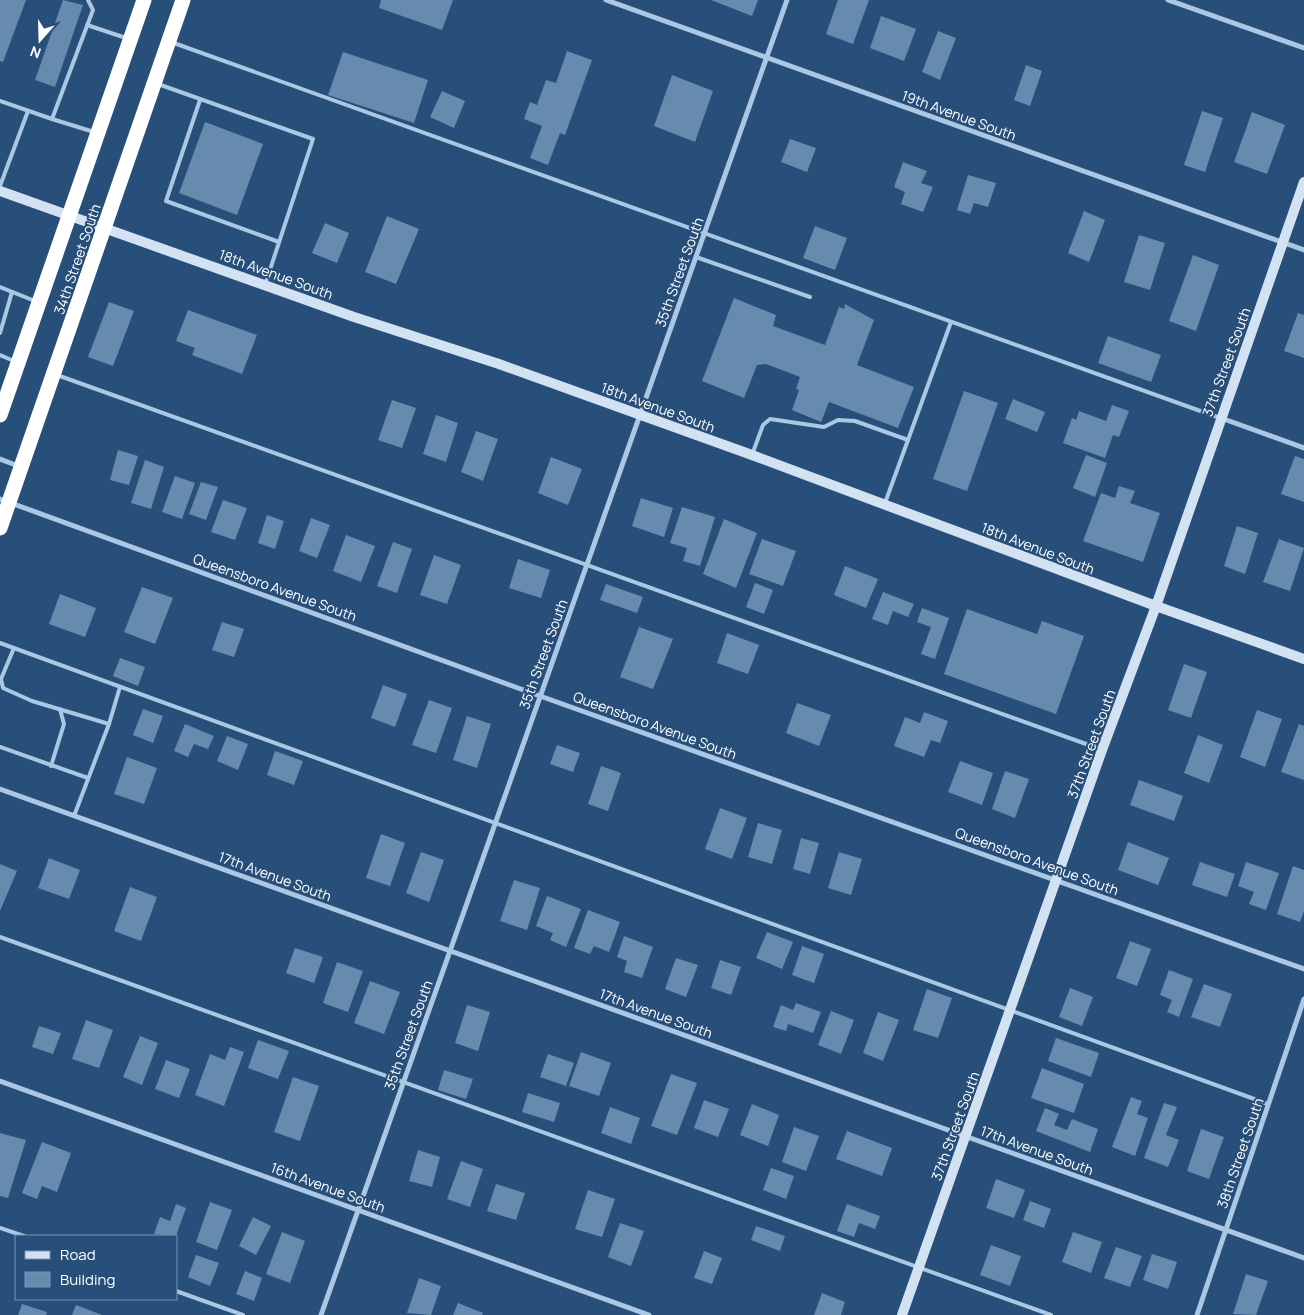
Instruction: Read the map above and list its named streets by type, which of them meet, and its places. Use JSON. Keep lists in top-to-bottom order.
{
  "streets": {
    "highway": ["34th Street South"],
    "street": [
      "19th Avenue South",
      "35th Street South",
      "18th Avenue South",
      "37th Street South",
      "Queensboro Avenue South",
      "17th Avenue South",
      "38th Street South",
      "16th Avenue South"
    ]
  },
  "crossings": [
    ["19th Avenue South", "35th Street South"],
    ["19th Avenue South", "37th Street South"],
    ["34th Street South", "18th Avenue South"],
    ["34th Street South", "Queensboro Avenue South"],
    ["35th Street South", "18th Avenue South"],
    ["35th Street South", "Queensboro Avenue South"],
    ["35th Street South", "17th Avenue South"],
    ["35th Street South", "16th Avenue South"],
    ["18th Avenue South", "37th Street South"],
    ["37th Street South", "Queensboro Avenue South"],
    ["37th Street South", "17th Avenue South"],
    ["17th Avenue South", "38th Street South"]
  ],
  "legend": ["Road", "Building"],
  "north": "bottom"
}
